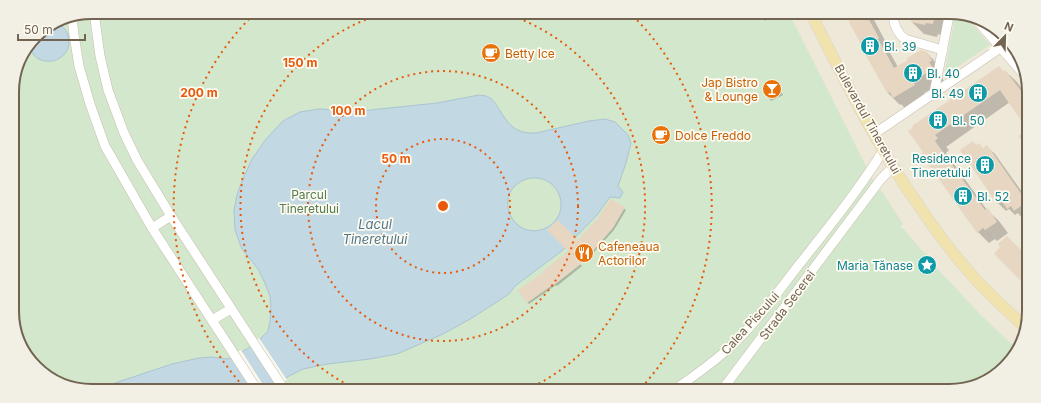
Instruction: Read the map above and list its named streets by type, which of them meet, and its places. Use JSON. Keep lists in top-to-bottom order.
{
  "streets": {
    "main road": ["Bulevardul Tineretului"],
    "street": ["Strada Secerei", "Calea Piscului"]
  },
  "crossings": [
    ["Bulevardul Tineretului", "Strada Secerei"],
    ["Bulevardul Tineretului", "Calea Piscului"]
  ],
  "water": ["Lacul Tineretului"],
  "parks": ["Parcul Tineretului"],
  "places": {
    "building": [
      "Bl. 39",
      "Bl. 40",
      "Bl. 49",
      "Bl. 50",
      "Residence Tineretului",
      "Bl. 52"
    ],
    "cafe": ["Betty Ice", "Dolce Freddo"],
    "bar": ["Jap Bistro & Lounge"],
    "restaurant": ["Cafeneaua Actorilor"],
    "place": ["Maria Tănase"]
  },
  "scale_bar": "50 m",
  "north": "top right",
  "rings": [
    "150 m",
    "200 m",
    "100 m",
    "50 m"
  ]
}
